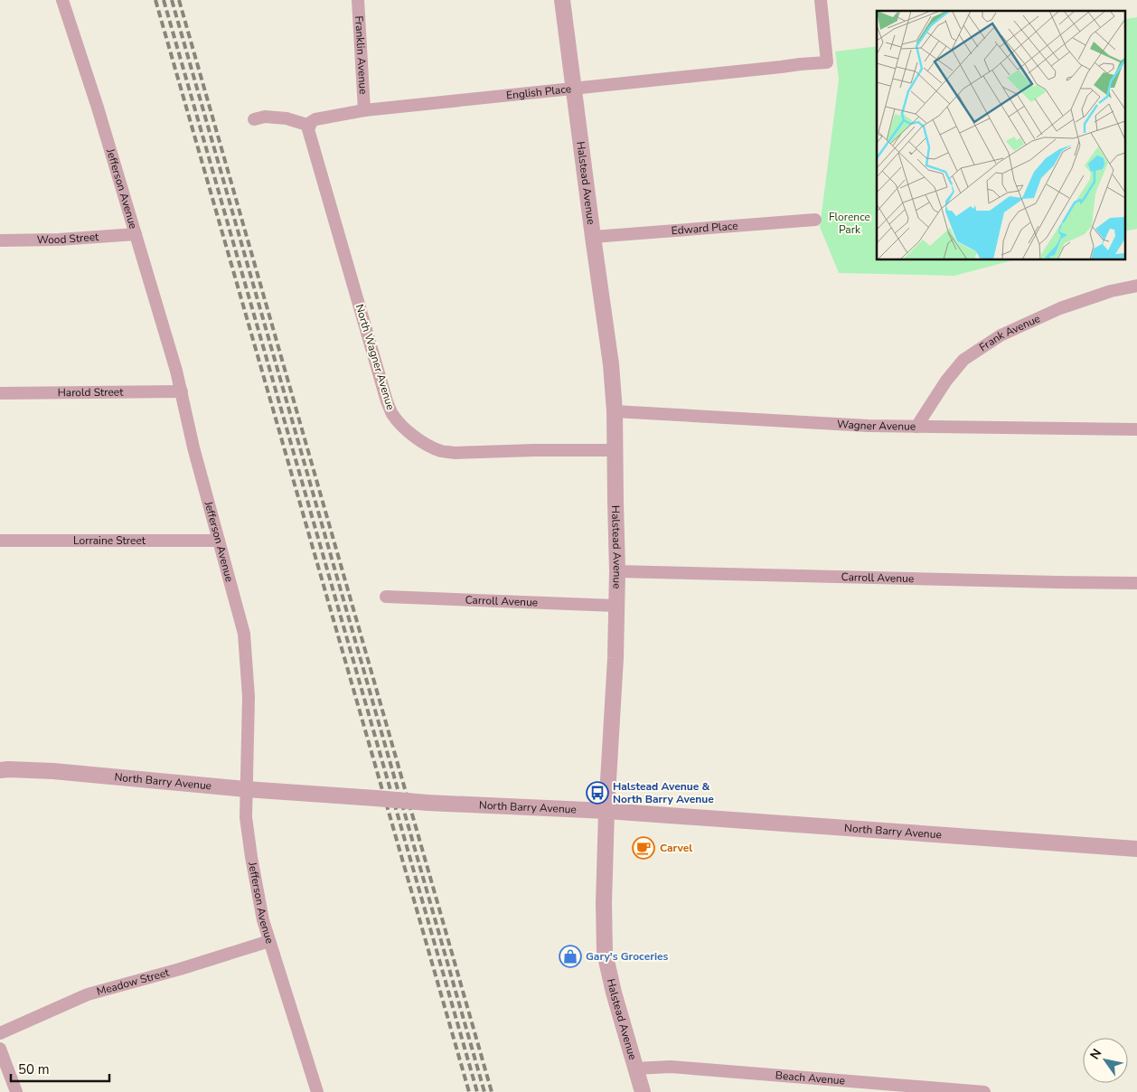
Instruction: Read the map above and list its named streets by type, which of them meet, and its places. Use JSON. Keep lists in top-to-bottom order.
{
  "streets": {
    "street": [
      "Franklin Avenue",
      "English Place",
      "Halstead Avenue",
      "Jefferson Avenue",
      "Edward Place",
      "Wood Street",
      "Frank Avenue",
      "North Wagner Avenue",
      "Harold Street",
      "Wagner Avenue",
      "Lorraine Street",
      "Carroll Avenue",
      "North Barry Avenue",
      "Meadow Street",
      "Beach Avenue"
    ]
  },
  "crossings": [
    ["Franklin Avenue", "English Place"],
    ["English Place", "Halstead Avenue"],
    ["English Place", "North Wagner Avenue"],
    ["Halstead Avenue", "Edward Place"],
    ["Halstead Avenue", "North Wagner Avenue"],
    ["Halstead Avenue", "Wagner Avenue"],
    ["Halstead Avenue", "Carroll Avenue"],
    ["Halstead Avenue", "North Barry Avenue"],
    ["Halstead Avenue", "Beach Avenue"],
    ["Jefferson Avenue", "Wood Street"],
    ["Jefferson Avenue", "Harold Street"],
    ["Jefferson Avenue", "Lorraine Street"],
    ["Jefferson Avenue", "North Barry Avenue"],
    ["Jefferson Avenue", "Meadow Street"],
    ["Frank Avenue", "Wagner Avenue"]
  ],
  "parks": ["Florence Park"],
  "places": {
    "bus stop": ["Halstead Avenue & North Barry Avenue"],
    "cafe": ["Carvel"],
    "shop": ["Gary's Groceries"]
  },
  "scale_bar": "50 m",
  "north": "top left"
}
